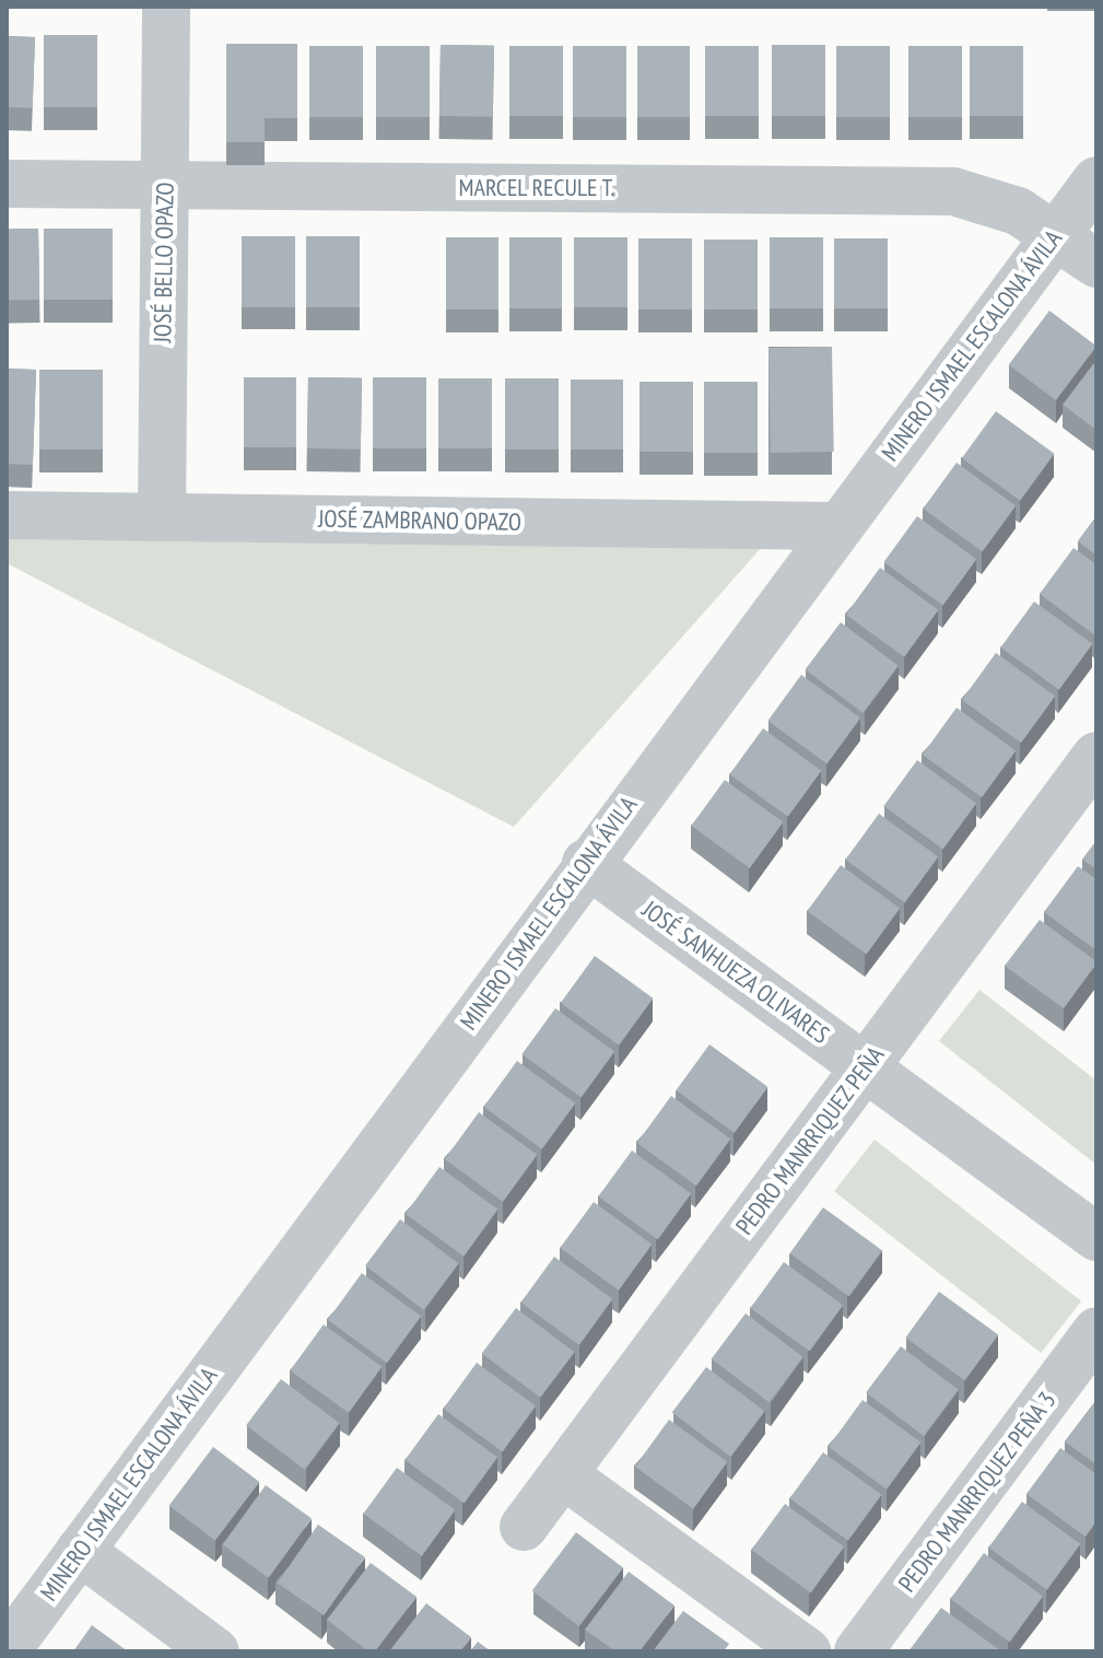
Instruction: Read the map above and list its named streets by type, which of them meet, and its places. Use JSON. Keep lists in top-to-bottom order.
{
  "streets": {
    "street": [
      "MARCEL RECULE T.",
      "JOSÉ BELLO OPAZO",
      "MINERO ISMAEL ESCALONA ÁVILA",
      "JOSÉ ZAMBRANO OPAZO",
      "JOSÉ SANHUEZA OLIVARES",
      "PEDRO MANRRIQUEZ PEÑA",
      "PEDRO MANRRIQUEZ PEÑA 3"
    ]
  },
  "crossings": [
    ["MARCEL RECULE T.", "JOSÉ BELLO OPAZO"],
    ["MARCEL RECULE T.", "MINERO ISMAEL ESCALONA ÁVILA"],
    ["JOSÉ BELLO OPAZO", "JOSÉ ZAMBRANO OPAZO"],
    ["MINERO ISMAEL ESCALONA ÁVILA", "JOSÉ ZAMBRANO OPAZO"],
    ["MINERO ISMAEL ESCALONA ÁVILA", "JOSÉ SANHUEZA OLIVARES"],
    ["JOSÉ SANHUEZA OLIVARES", "PEDRO MANRRIQUEZ PEÑA"]
  ]
}
